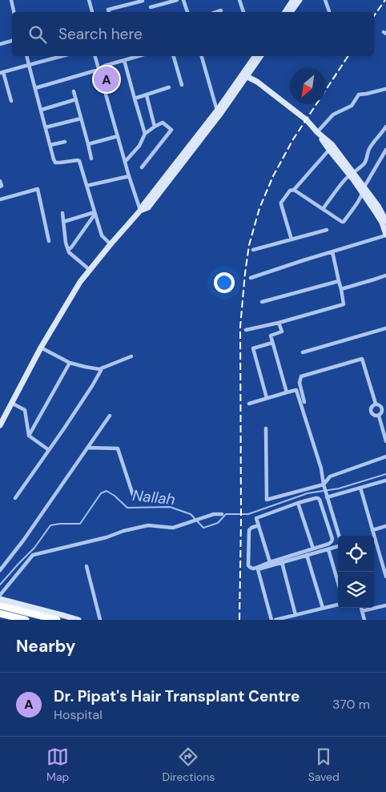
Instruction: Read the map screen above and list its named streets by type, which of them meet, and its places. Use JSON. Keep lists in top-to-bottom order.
{
  "water": ["Nallah"],
  "north": "bottom left",
  "page": {
    "search": "Search here",
    "pins": "A",
    "heading": "Nearby",
    "list": [
      {
        "mark": "A",
        "name": "Dr. Pipat's Hair Transplant Centre",
        "note": "Hospital",
        "value": "370 m"
      }
    ],
    "nav": ["Map", "Directions", "Saved"]
  }
}
